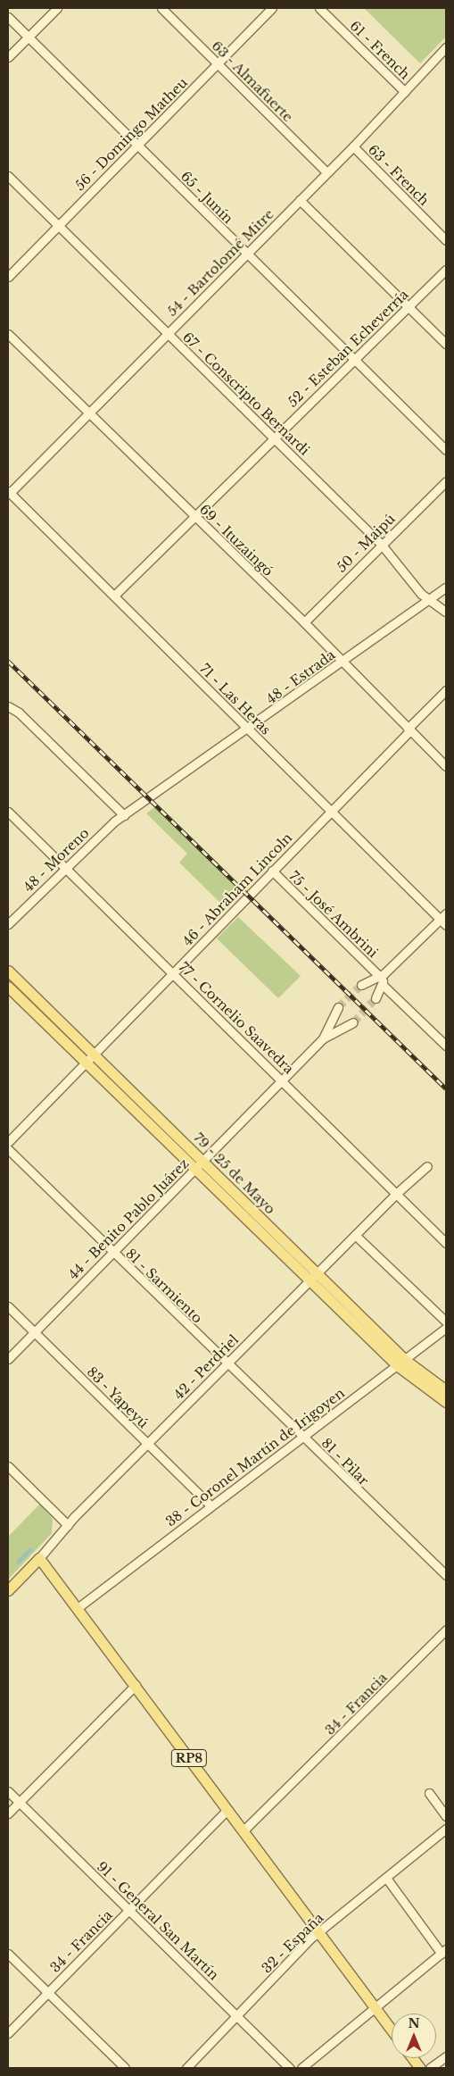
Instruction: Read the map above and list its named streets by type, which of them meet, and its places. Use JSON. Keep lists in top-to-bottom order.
{
  "streets": {
    "main road": ["79 - 25 de Mayo", "42 - Perdriel", "RP8"],
    "street": [
      "61 - French",
      "63 - Almafuerte",
      "56 - Domingo Matheu",
      "63 - French",
      "65 - Junín",
      "54 - Bartolomé Mitre",
      "52 - Esteban Echeverría",
      "67 - Conscripto Bernardi",
      "69 - Ituzaingó",
      "50 - Maipú",
      "48 - Estrada",
      "71 - Las Heras",
      "48 - Moreno",
      "46 - Abraham Lincoln",
      "75 - José Ambrini",
      "77 - Cornelio Saavedra",
      "44 - Benito Pablo Juárez",
      "81 - Sarmiento",
      "83 - Yapeyú",
      "38 - Coronel Martín de Irigoyen",
      "81 - Pilar",
      "34 - Francia",
      "91 - General San Martín",
      "32 - España"
    ]
  },
  "crossings": [
    ["61 - French", "54 - Bartolomé Mitre"],
    ["63 - Almafuerte", "56 - Domingo Matheu"],
    ["63 - Almafuerte", "54 - Bartolomé Mitre"],
    ["56 - Domingo Matheu", "65 - Junín"],
    ["56 - Domingo Matheu", "67 - Conscripto Bernardi"],
    ["63 - French", "54 - Bartolomé Mitre"],
    ["65 - Junín", "54 - Bartolomé Mitre"],
    ["65 - Junín", "52 - Esteban Echeverría"],
    ["54 - Bartolomé Mitre", "67 - Conscripto Bernardi"],
    ["54 - Bartolomé Mitre", "69 - Ituzaingó"],
    ["54 - Bartolomé Mitre", "71 - Las Heras"],
    ["52 - Esteban Echeverría", "67 - Conscripto Bernardi"],
    ["52 - Esteban Echeverría", "69 - Ituzaingó"],
    ["52 - Esteban Echeverría", "71 - Las Heras"],
    ["67 - Conscripto Bernardi", "50 - Maipú"],
    ["67 - Conscripto Bernardi", "48 - Estrada"],
    ["69 - Ituzaingó", "50 - Maipú"],
    ["69 - Ituzaingó", "48 - Estrada"],
    ["69 - Ituzaingó", "46 - Abraham Lincoln"],
    ["48 - Estrada", "71 - Las Heras"],
    ["48 - Estrada", "48 - Moreno"],
    ["71 - Las Heras", "46 - Abraham Lincoln"],
    ["48 - Moreno", "77 - Cornelio Saavedra"],
    ["46 - Abraham Lincoln", "75 - José Ambrini"],
    ["46 - Abraham Lincoln", "77 - Cornelio Saavedra"],
    ["46 - Abraham Lincoln", "79 - 25 de Mayo"],
    ["77 - Cornelio Saavedra", "44 - Benito Pablo Juárez"],
    ["77 - Cornelio Saavedra", "42 - Perdriel"],
    ["79 - 25 de Mayo", "44 - Benito Pablo Juárez"],
    ["79 - 25 de Mayo", "42 - Perdriel"],
    ["79 - 25 de Mayo", "38 - Coronel Martín de Irigoyen"],
    ["44 - Benito Pablo Juárez", "81 - Sarmiento"],
    ["44 - Benito Pablo Juárez", "83 - Yapeyú"],
    ["81 - Sarmiento", "42 - Perdriel"],
    ["81 - Sarmiento", "81 - Pilar"],
    ["42 - Perdriel", "83 - Yapeyú"],
    ["42 - Perdriel", "81 - Pilar"],
    ["42 - Perdriel", "RP8"],
    ["83 - Yapeyú", "38 - Coronel Martín de Irigoyen"],
    ["38 - Coronel Martín de Irigoyen", "81 - Pilar"],
    ["38 - Coronel Martín de Irigoyen", "RP8"],
    ["34 - Francia", "RP8"],
    ["34 - Francia", "91 - General San Martín"],
    ["RP8", "32 - España"],
    ["91 - General San Martín", "32 - España"]
  ],
  "north": "top"
}
